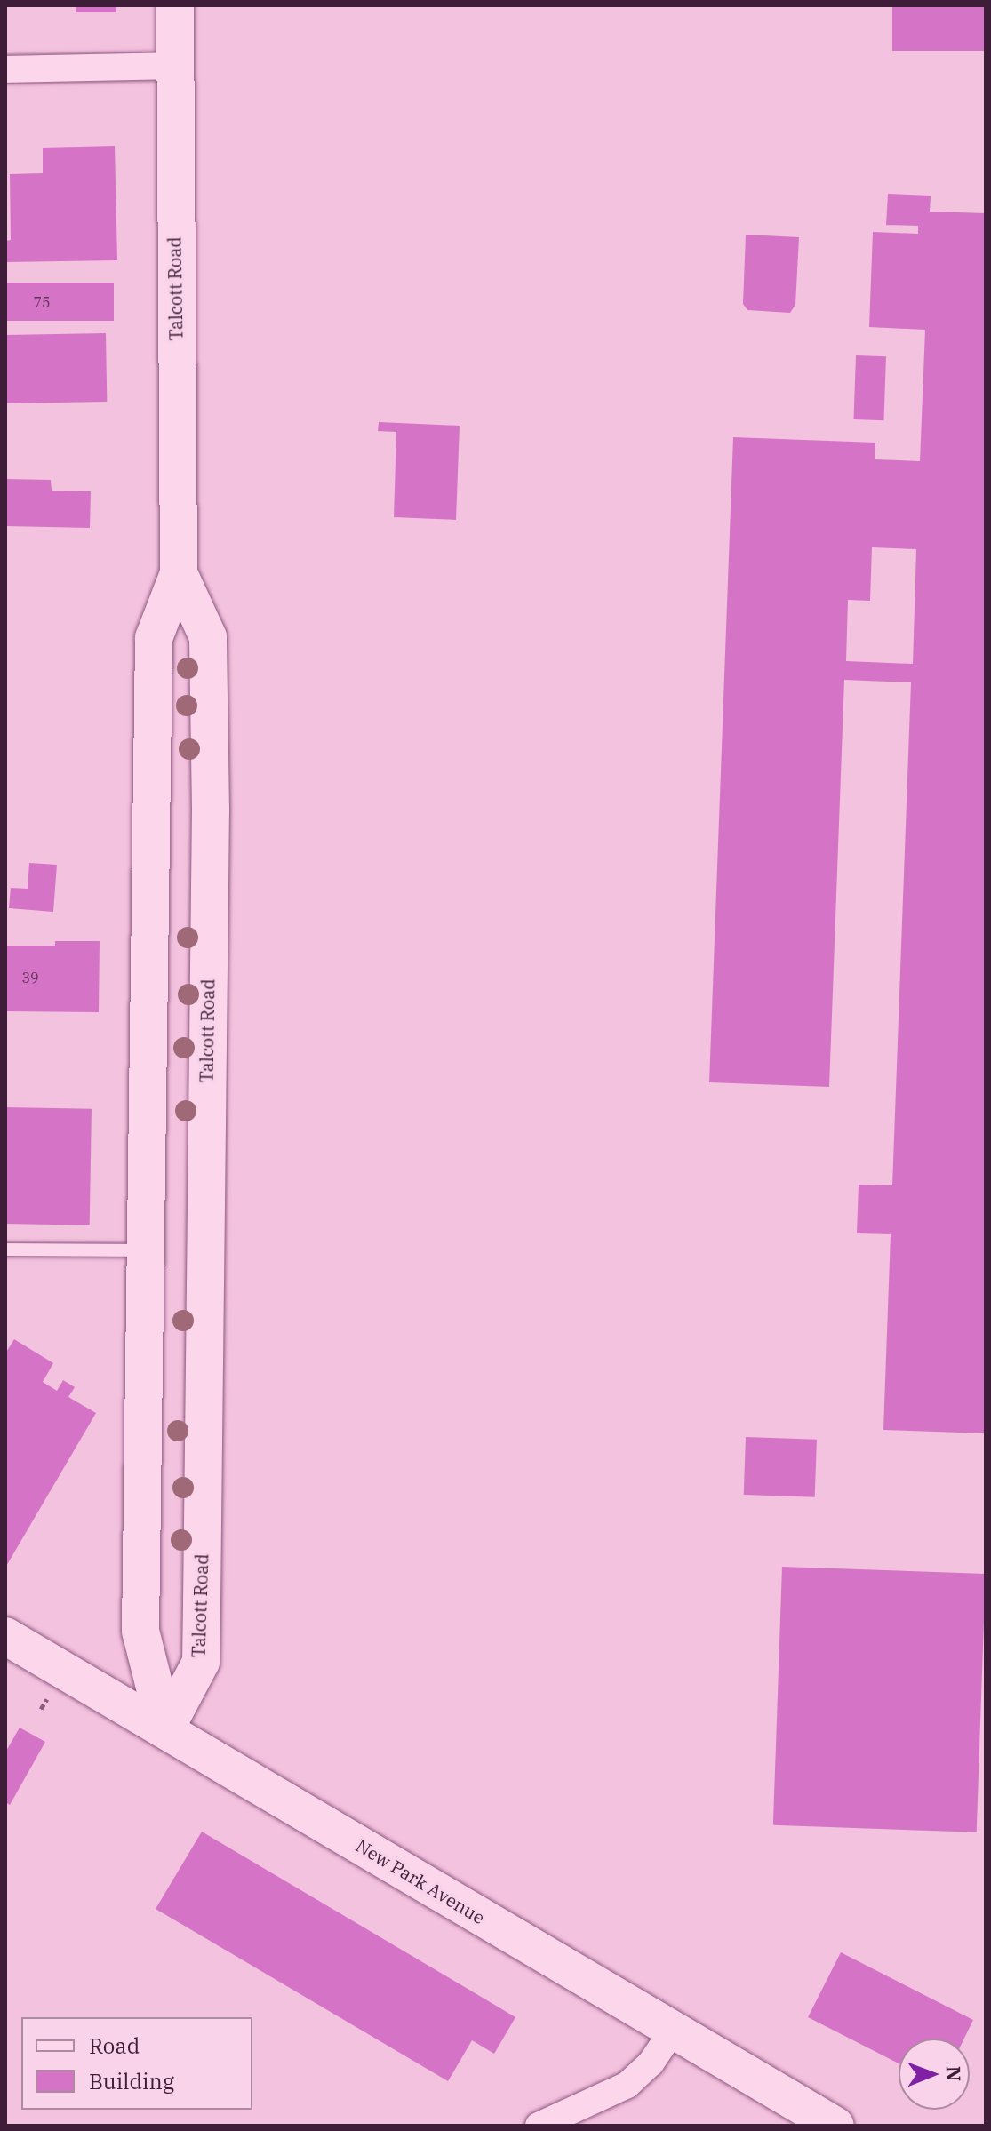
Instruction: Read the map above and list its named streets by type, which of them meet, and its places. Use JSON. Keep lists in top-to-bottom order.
{
  "streets": {
    "street": ["Talcott Road", "New Park Avenue"]
  },
  "crossings": [
    ["Talcott Road", "New Park Avenue"]
  ],
  "house_numbers": ["75", "39"],
  "legend": ["Road", "Building"],
  "north": "right"
}
